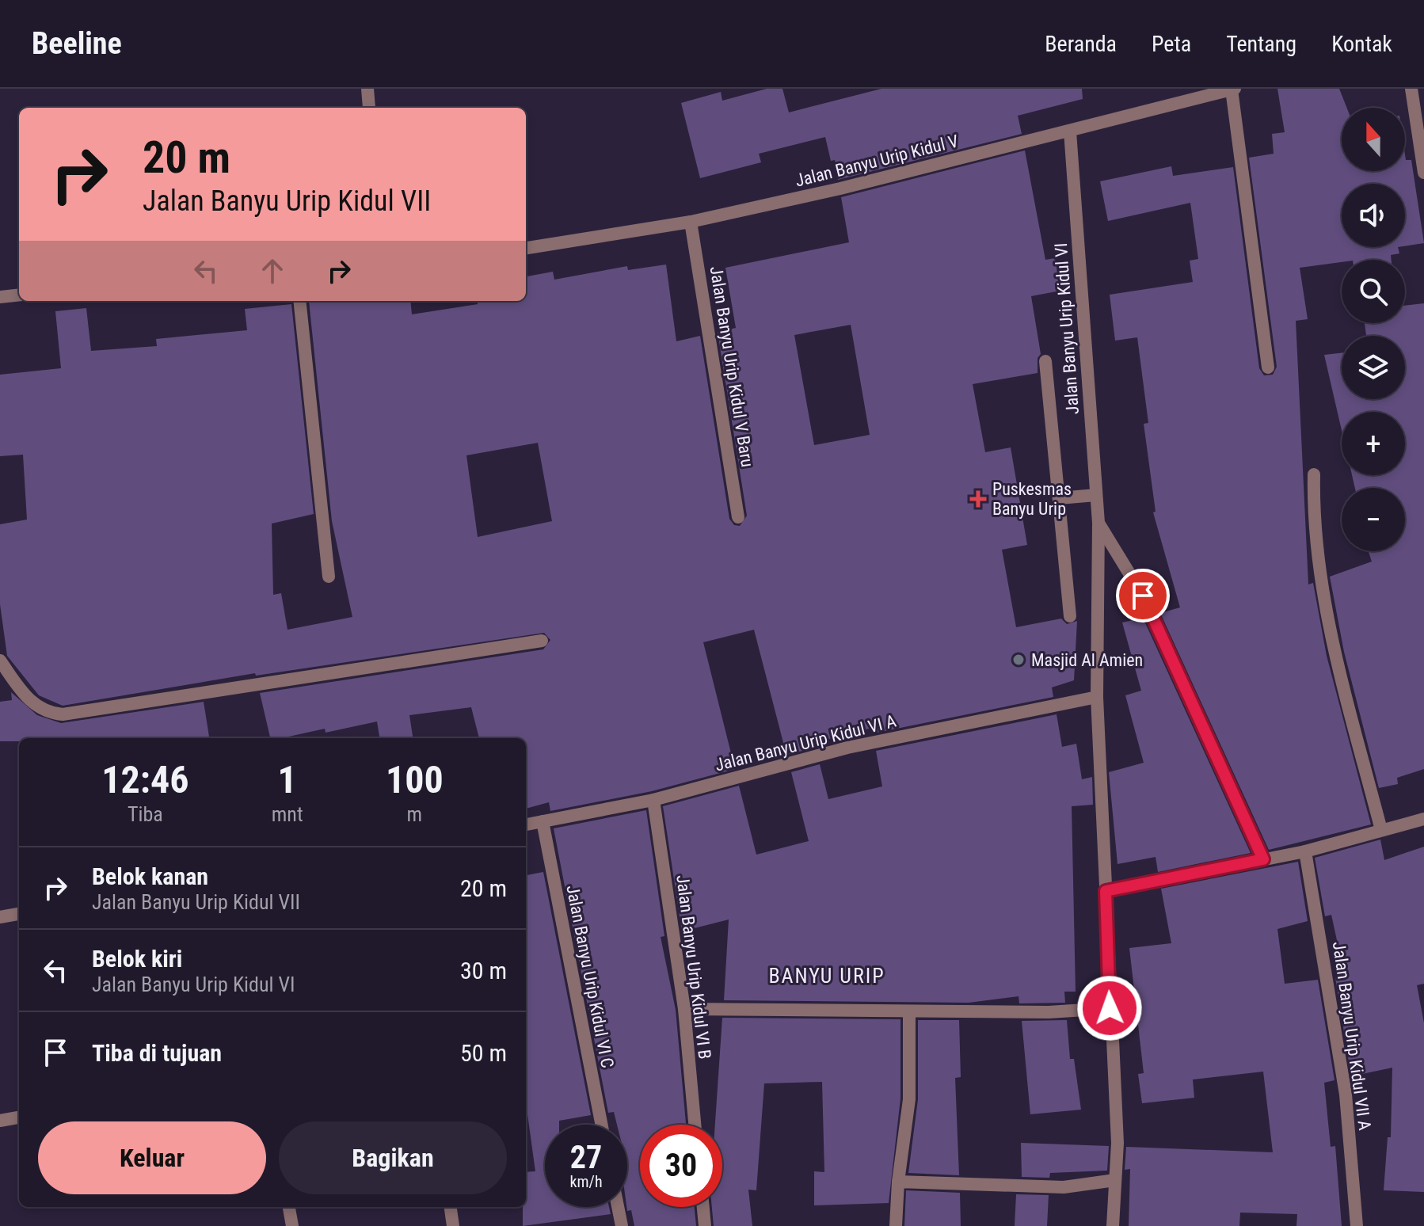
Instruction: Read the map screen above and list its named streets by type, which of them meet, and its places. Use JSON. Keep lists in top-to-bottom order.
{
  "streets": {
    "street": [
      "Jalan Banyu Urip Kidul V",
      "Jalan Banyu Urip Kidul VI",
      "Jalan Banyu Urip Kidul V Baru",
      "Jalan Banyu Urip Kidul VI A",
      "Jalan Banyu Urip Kidul VI B",
      "Jalan Banyu Urip Kidul VI C",
      "Jalan Banyu Urip Kidul VII A"
    ]
  },
  "crossings": [
    ["Jalan Banyu Urip Kidul V", "Jalan Banyu Urip Kidul VI"],
    ["Jalan Banyu Urip Kidul V", "Jalan Banyu Urip Kidul V Baru"],
    ["Jalan Banyu Urip Kidul VI", "Jalan Banyu Urip Kidul VI A"],
    ["Jalan Banyu Urip Kidul VI A", "Jalan Banyu Urip Kidul VI B"],
    ["Jalan Banyu Urip Kidul VI A", "Jalan Banyu Urip Kidul VI C"]
  ],
  "districts": ["BANYU URIP"],
  "places": {
    "health": ["Puskesmas Banyu Urip"],
    "other": ["Masjid Al Amien"]
  },
  "north": "top",
  "page": {
    "header": "Beeline",
    "nav": [
      "Beranda",
      "Peta",
      "Tentang",
      "Kontak"
    ],
    "map_buttons": ["+", "−"],
    "turn": ["20 m", "Jalan Banyu Urip Kidul VII"],
    "eta": [
      "12:46",
      "Tiba",
      "1",
      "mnt",
      "100",
      "m"
    ],
    "list": [
      {
        "name": "Belok kanan",
        "note": "Jalan Banyu Urip Kidul VII",
        "value": "20 m"
      },
      {
        "name": "Belok kiri",
        "note": "Jalan Banyu Urip Kidul VI",
        "value": "30 m"
      },
      {
        "name": "Tiba di tujuan",
        "value": "50 m"
      }
    ],
    "buttons": ["Keluar", "Bagikan"],
    "speed": "27 km/h",
    "limit": "30"
  }
}
